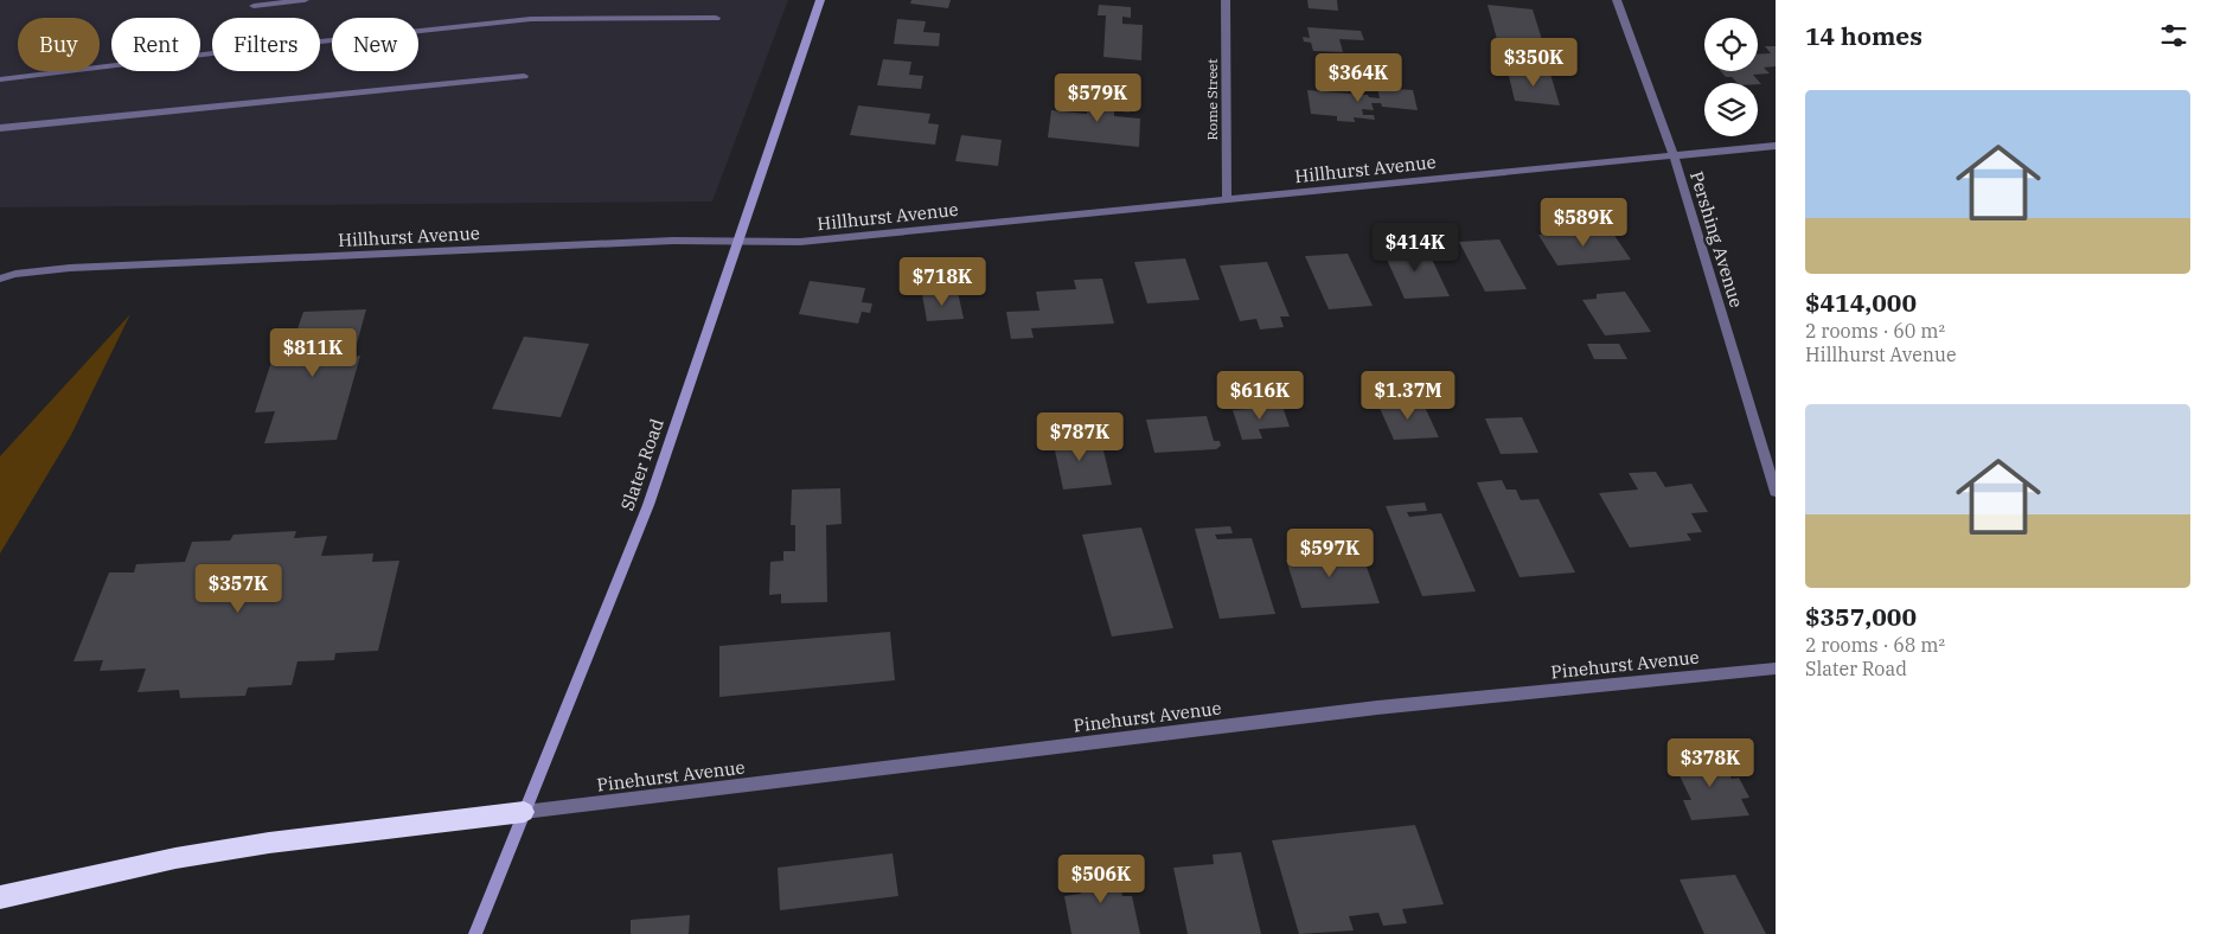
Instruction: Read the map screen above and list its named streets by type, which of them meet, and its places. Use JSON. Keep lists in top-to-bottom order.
{
  "streets": {
    "main road": ["Slater Road"],
    "street": [
      "Rome Street",
      "Hillhurst Avenue",
      "Pershing Avenue",
      "Pinehurst Avenue"
    ]
  },
  "crossings": [
    ["Rome Street", "Hillhurst Avenue"],
    ["Hillhurst Avenue", "Pershing Avenue"],
    ["Hillhurst Avenue", "Slater Road"],
    ["Slater Road", "Pinehurst Avenue"]
  ],
  "page": {
    "heading": "14 homes",
    "chip": [
      "Buy",
      "Rent",
      "Filters",
      "New"
    ],
    "price": [
      "$350K",
      "$364K",
      "$579K",
      "$589K",
      "$414K",
      "$718K",
      "$811K",
      "$616K",
      "$1.37M",
      "$787K",
      "$597K",
      "$357K",
      "$378K",
      "$506K"
    ],
    "list": [
      {
        "name": "$414,000",
        "note": "2 rooms · 60 m² · Hillhurst Avenue"
      },
      {
        "name": "$357,000",
        "note": "2 rooms · 68 m² · Slater Road"
      }
    ]
  }
}
